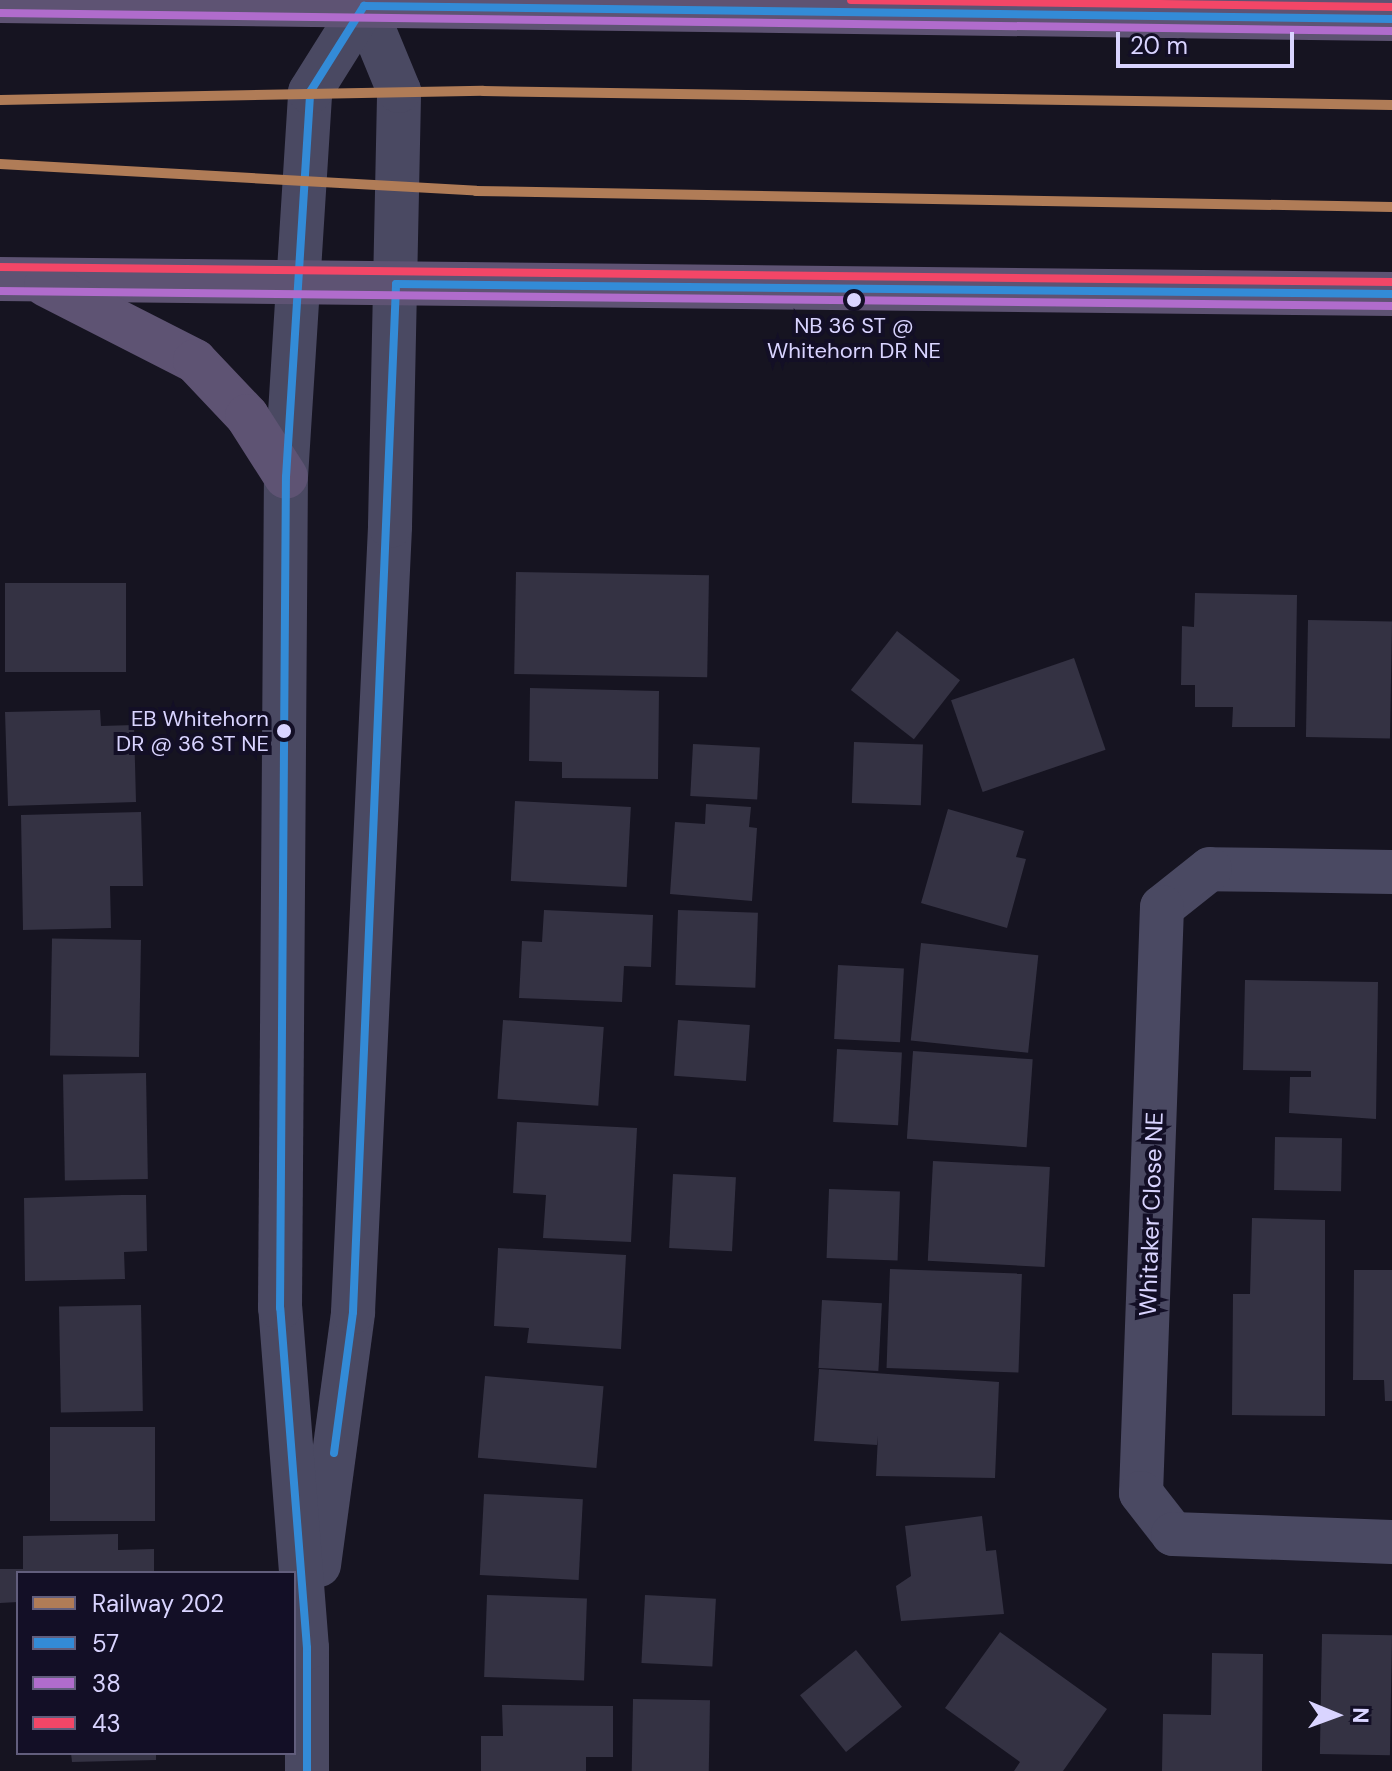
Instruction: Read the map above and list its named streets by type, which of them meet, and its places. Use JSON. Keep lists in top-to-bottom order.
{
  "streets": {
    "street": ["Whitaker Close NE"]
  },
  "places": ["NB 36 ST @ Whitehorn DR NE", "EB Whitehorn DR @ 36 ST NE"],
  "lines": [
    "transit line 43",
    "transit line 57",
    "transit line 38",
    "rail line 202"
  ],
  "legend": [
    "Railway 202",
    "57",
    "38",
    "43"
  ],
  "scale_bar": "20 m",
  "north": "right"
}
